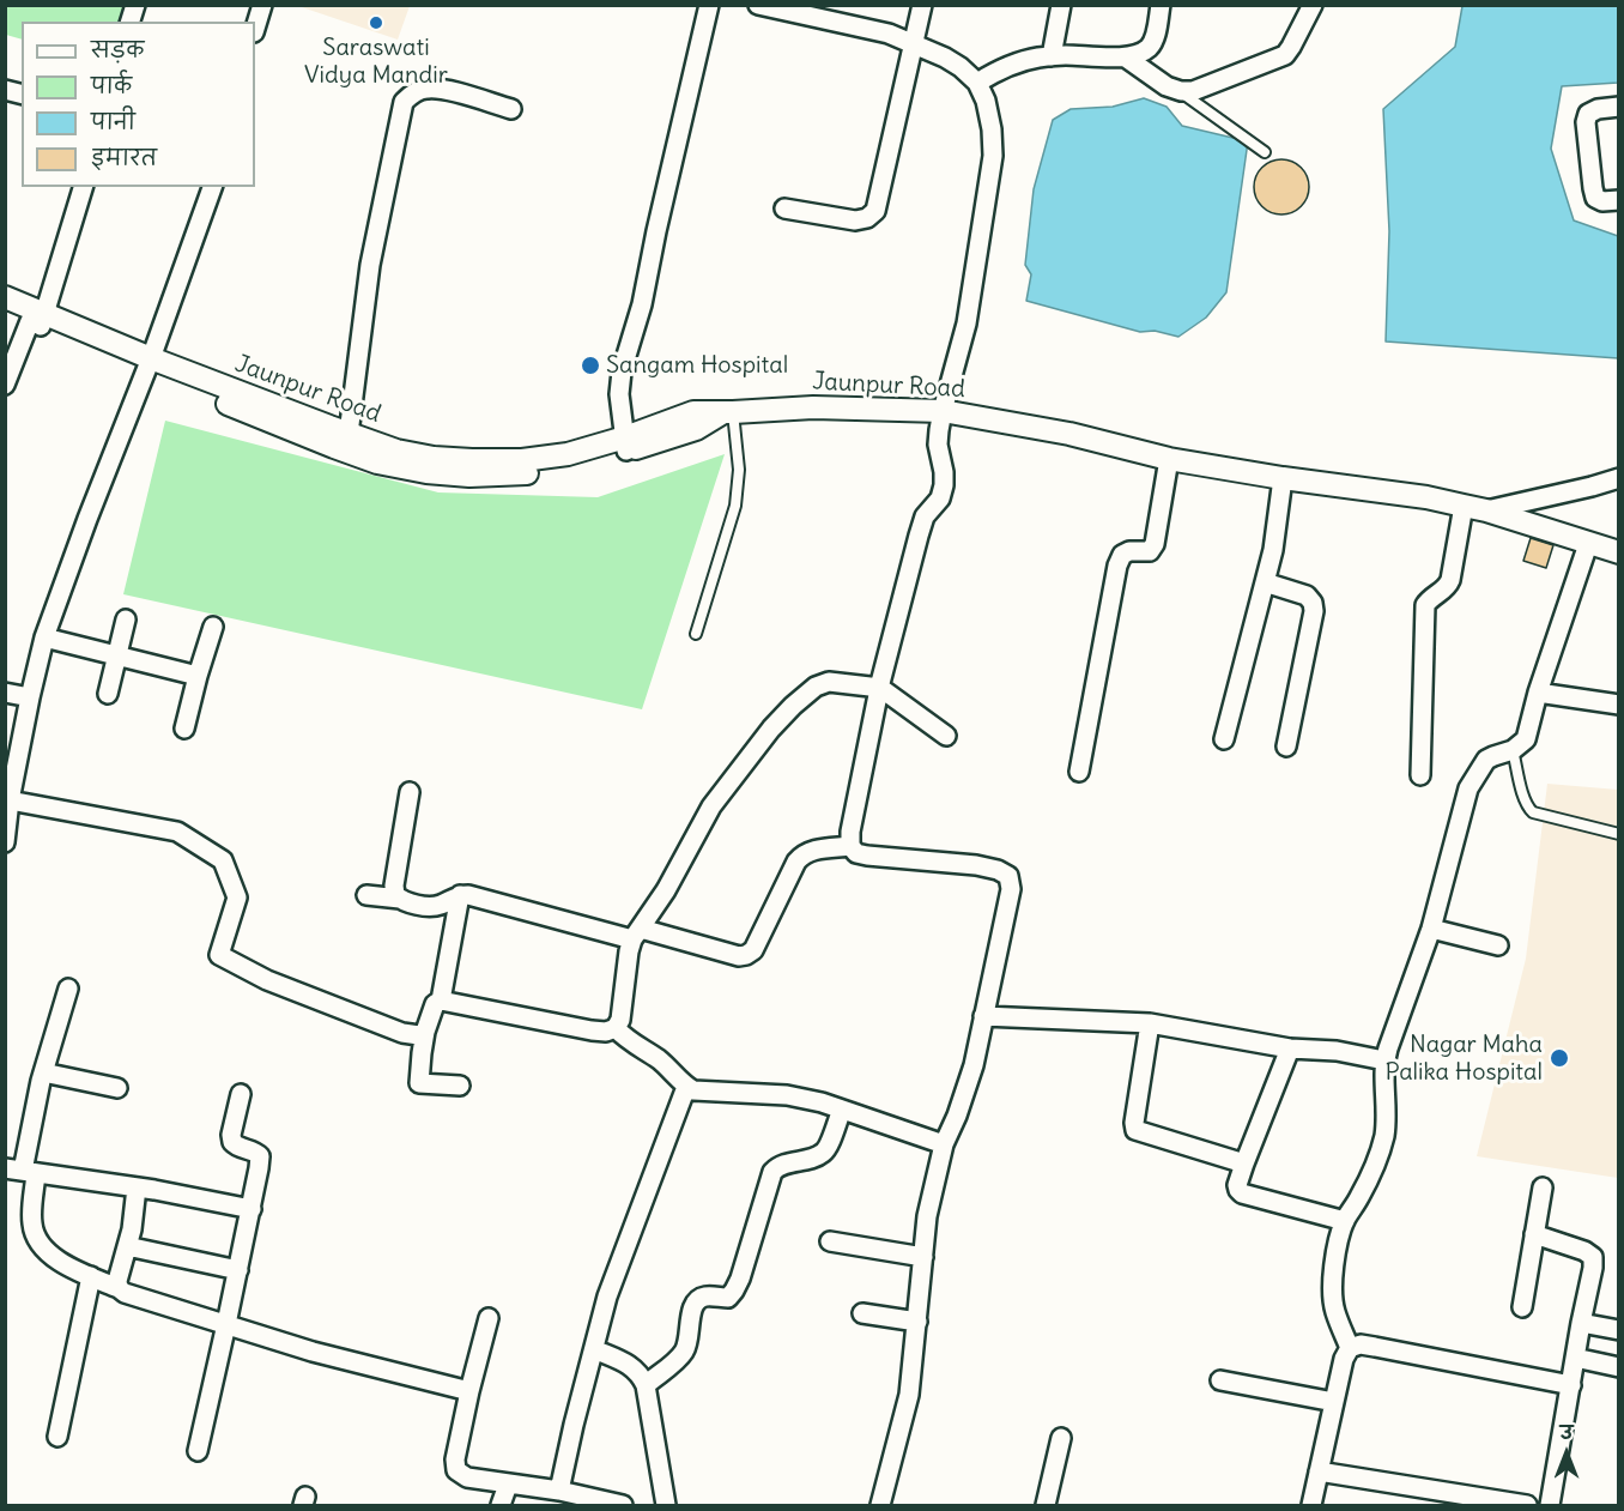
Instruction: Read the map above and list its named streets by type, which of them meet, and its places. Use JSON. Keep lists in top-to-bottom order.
{
  "streets": {
    "street": ["Jaunpur Road"]
  },
  "places": ["Saraswati Vidya Mandir", "Sangam Hospital", "Nagar Maha Palika Hospital"],
  "legend": [
    "सड़क",
    "पार्क",
    "पानी",
    "इमारत"
  ],
  "north": "top"
}
